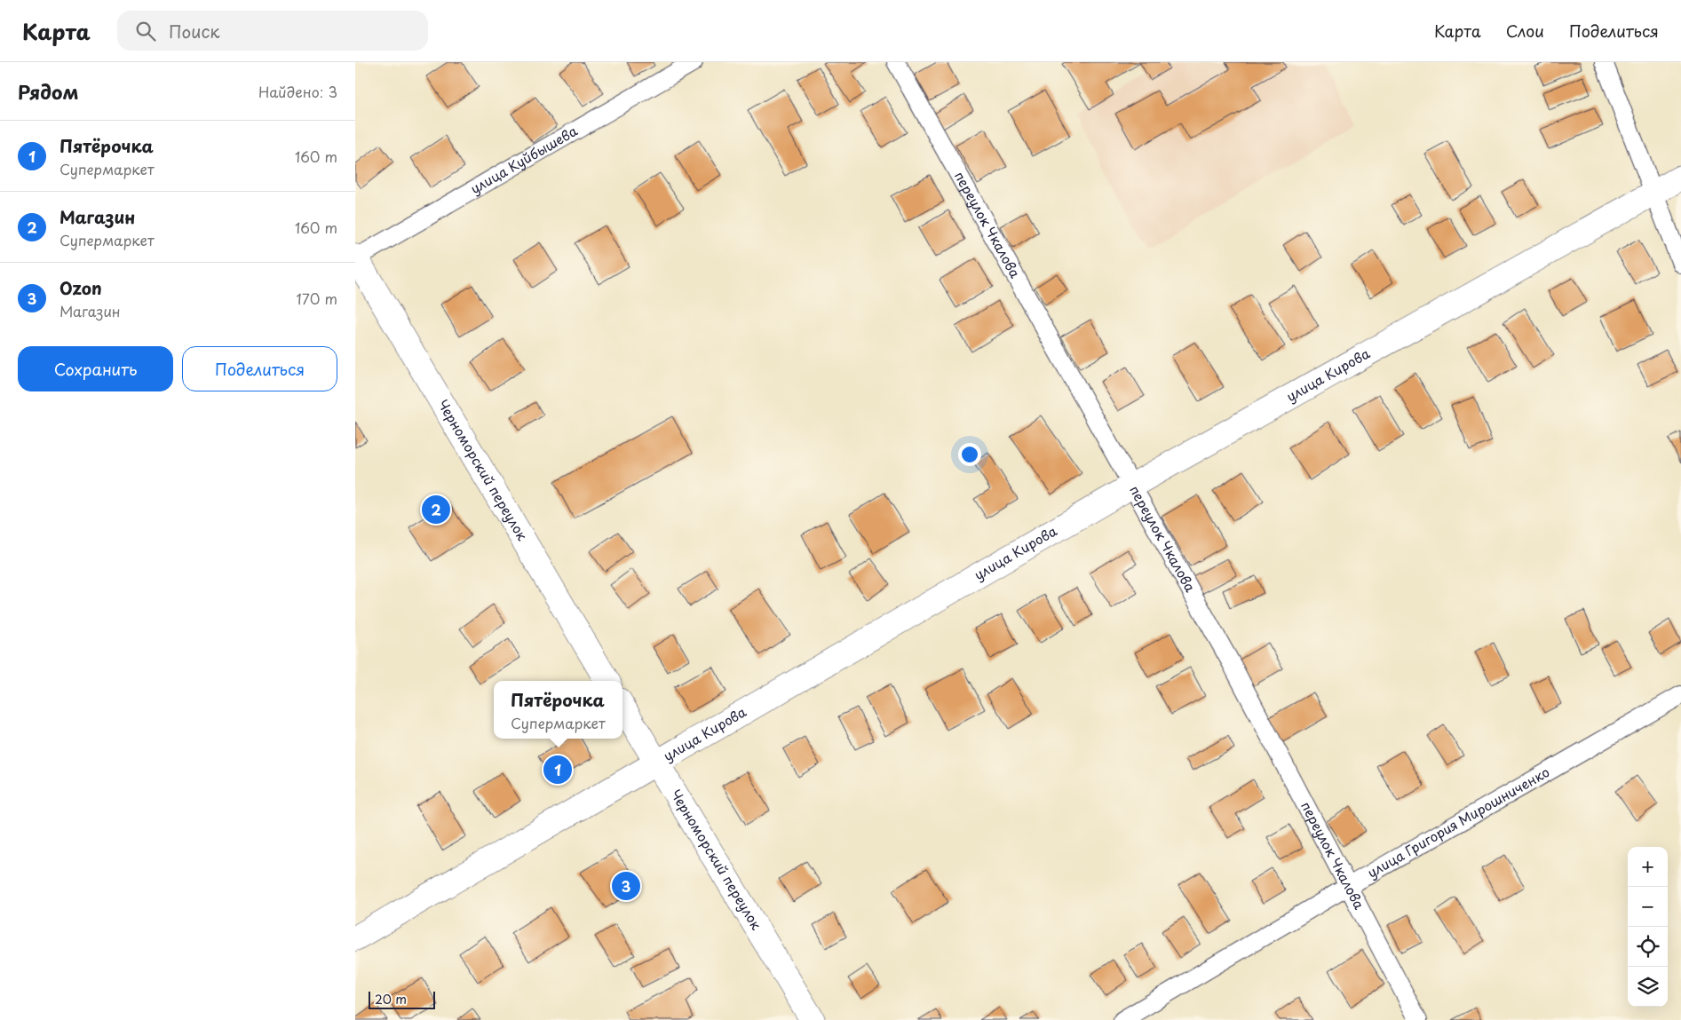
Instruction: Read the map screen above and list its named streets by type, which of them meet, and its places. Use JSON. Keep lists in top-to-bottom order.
{
  "streets": {
    "street": [
      "улица Куйбышева",
      "переулок Чкалова",
      "улица Кирова",
      "Черноморский переулок",
      "улица Григория Мирошниченко"
    ]
  },
  "crossings": [
    ["улица Куйбышева", "Черноморский переулок"],
    ["переулок Чкалова", "улица Кирова"],
    ["переулок Чкалова", "улица Григория Мирошниченко"],
    ["улица Кирова", "Черноморский переулок"]
  ],
  "scale_bar": "20 m",
  "page": {
    "header": "Карта",
    "search": "Поиск",
    "nav": ["Карта", "Слои", "Поделиться"],
    "heading": ["Рядом", "Найдено: 3"],
    "list": [
      {
        "mark": "1",
        "name": "Пятёрочка",
        "note": "Супермаркет",
        "value": "160 m"
      },
      {
        "mark": "2",
        "name": "Магазин",
        "note": "Супермаркет",
        "value": "160 m"
      },
      {
        "mark": "3",
        "name": "Ozon",
        "note": "Магазин",
        "value": "170 m"
      }
    ],
    "buttons": ["Сохранить", "Поделиться"],
    "pins": ["2", "1", "3"],
    "popup": ["Пятёрочка", "Супермаркет"],
    "map_buttons": ["+", "−"],
    "scale": "20 m"
  }
}
